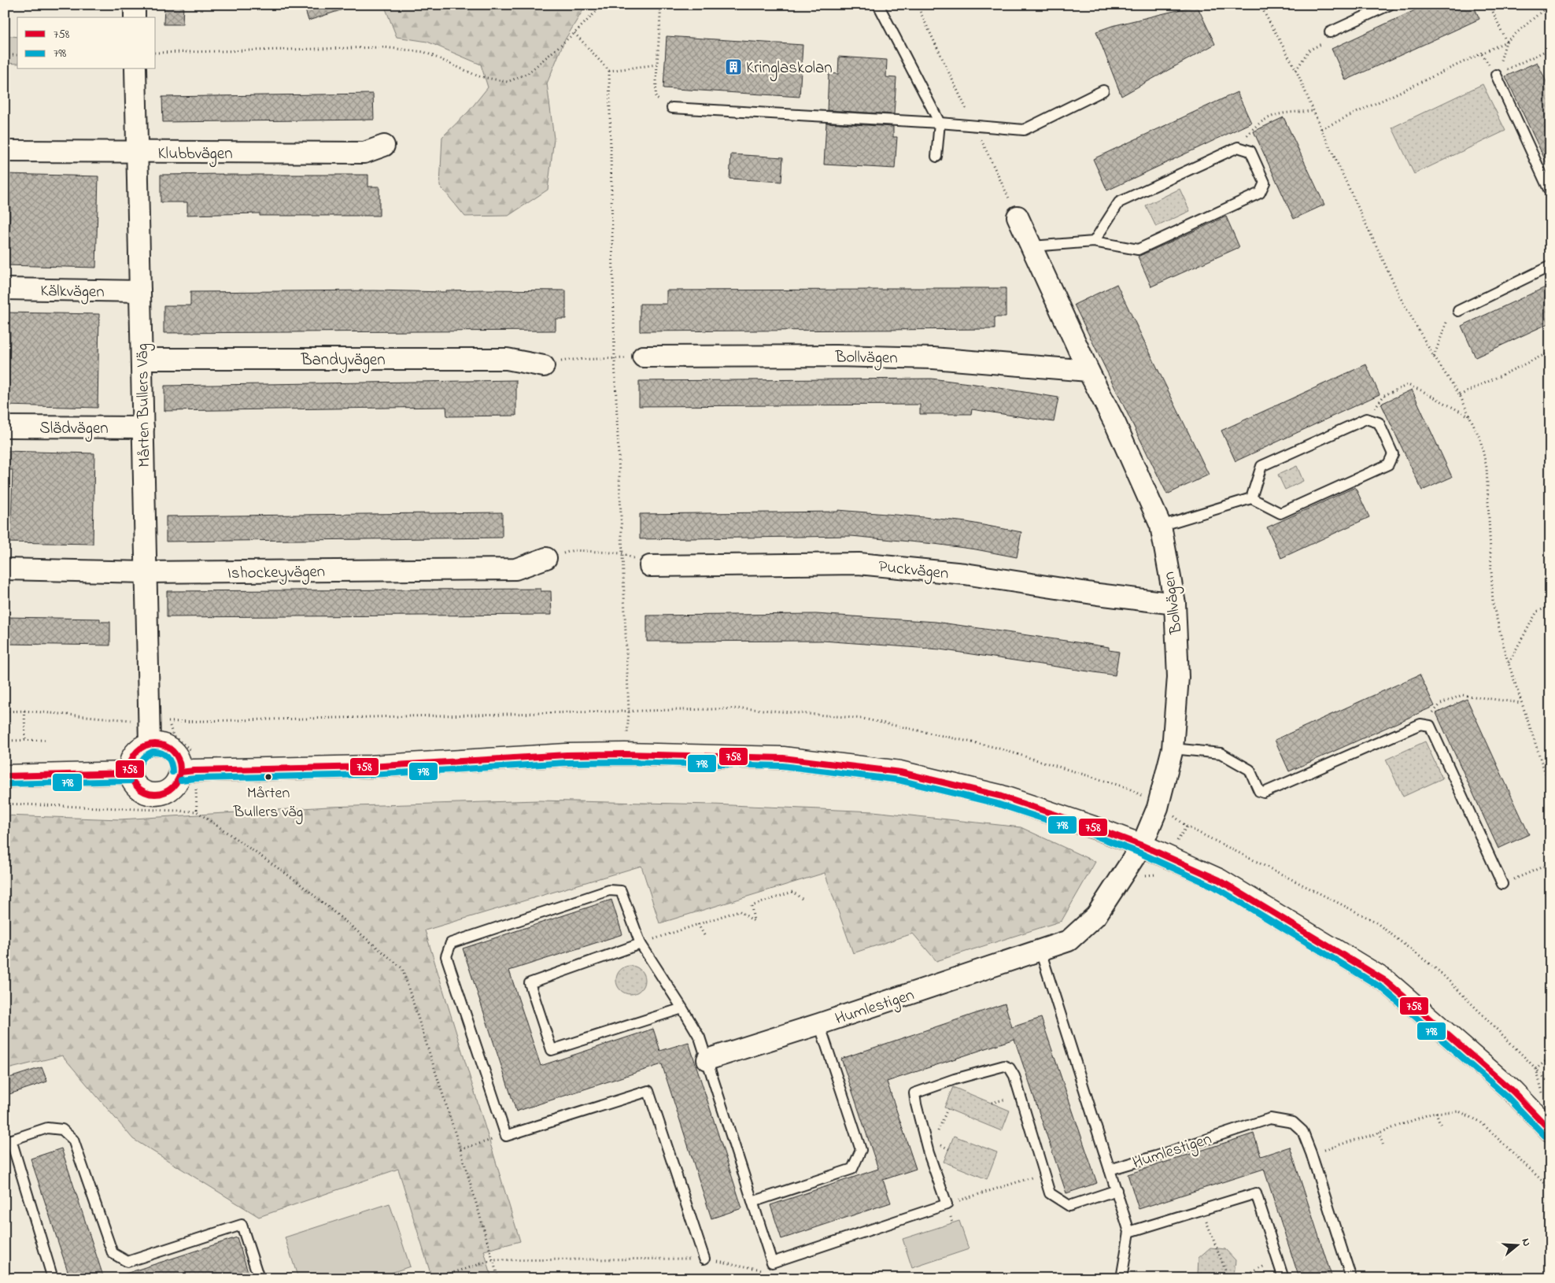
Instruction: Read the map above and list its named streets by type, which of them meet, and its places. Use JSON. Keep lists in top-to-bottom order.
{
  "streets": {
    "street": [
      "Klubbvägen",
      "Kälkvägen",
      "Bollvägen",
      "Bandyvägen",
      "Mårten Bullers Väg",
      "Slädvägen",
      "Puckvägen",
      "Ishockeyvägen",
      "Humlestigen"
    ]
  },
  "crossings": [
    ["Klubbvägen", "Mårten Bullers Väg"],
    ["Kälkvägen", "Mårten Bullers Väg"],
    ["Bollvägen", "Puckvägen"],
    ["Bollvägen", "Humlestigen"],
    ["Bandyvägen", "Mårten Bullers Väg"],
    ["Mårten Bullers Väg", "Slädvägen"],
    ["Mårten Bullers Väg", "Ishockeyvägen"]
  ],
  "places": {
    "building": ["Kringlaskolan"],
    "other": ["Mårten Bullers väg"]
  },
  "lines": ["transit line 758", "transit line 798"],
  "legend": ["758", "798"],
  "north": "right"
}
